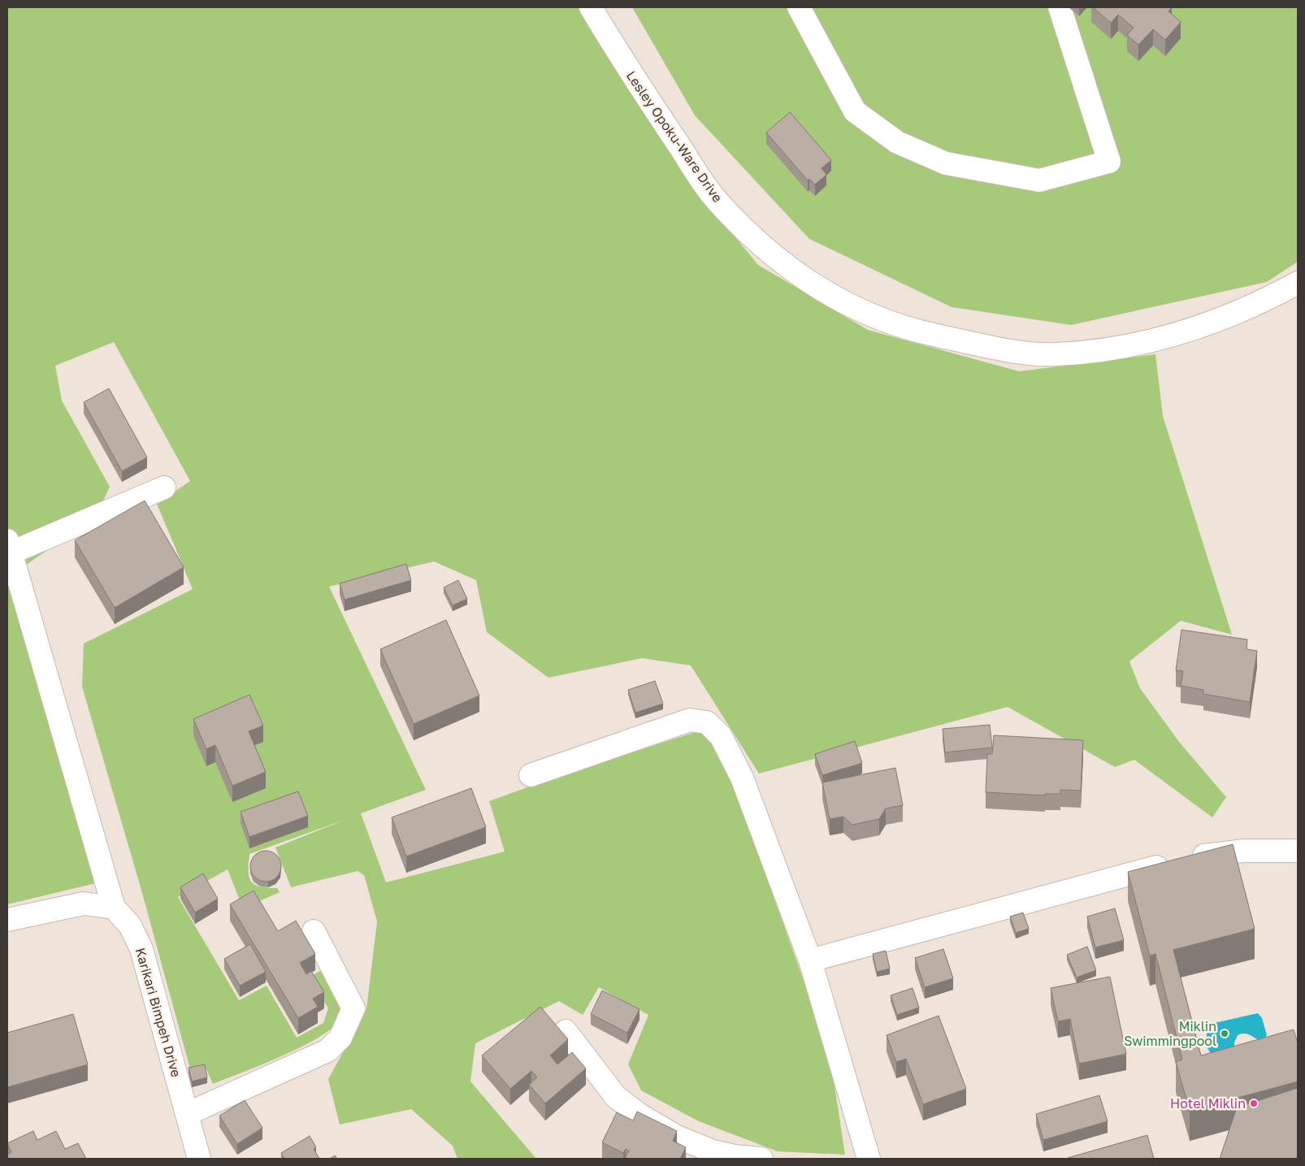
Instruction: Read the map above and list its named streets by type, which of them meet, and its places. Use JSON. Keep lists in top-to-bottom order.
{
  "streets": {
    "street": ["Lesley Opoku-Ware Drive", "Karikari Bimpeh Drive"]
  },
  "places": ["Miklin Swimmingpool", "Hotel Miklin"]
}
